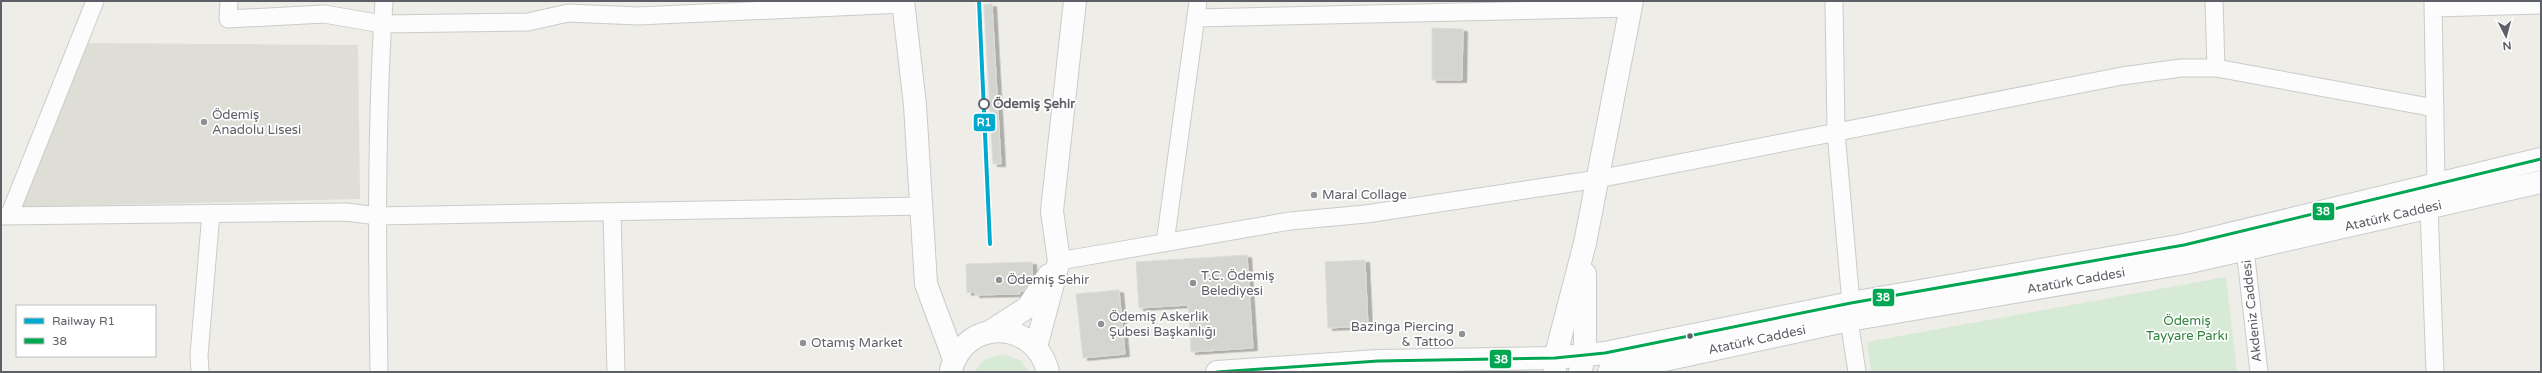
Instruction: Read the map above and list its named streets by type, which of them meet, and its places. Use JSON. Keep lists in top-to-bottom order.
{
  "streets": {
    "main road": ["Atatürk Caddesi"],
    "street": ["Akdeniz Caddesi"]
  },
  "crossings": [
    ["Atatürk Caddesi", "Akdeniz Caddesi"]
  ],
  "parks": ["Ödemiş Tayyare Parkı"],
  "places": [
    "Ödemiş Şehir",
    "Ödemiş Anadolu Lisesi",
    "Maral Collage",
    "Ödemiş Sehir",
    "T.C. Ödemiş Belediyesi",
    "Ödemiş Askerlik Şubesi Başkanlığı",
    "Bazinga Piercing & Tattoo",
    "Otamış Market"
  ],
  "lines": ["rail line R1", "transit line 38"],
  "legend": ["Railway R1", "38"],
  "north": "bottom"
}
